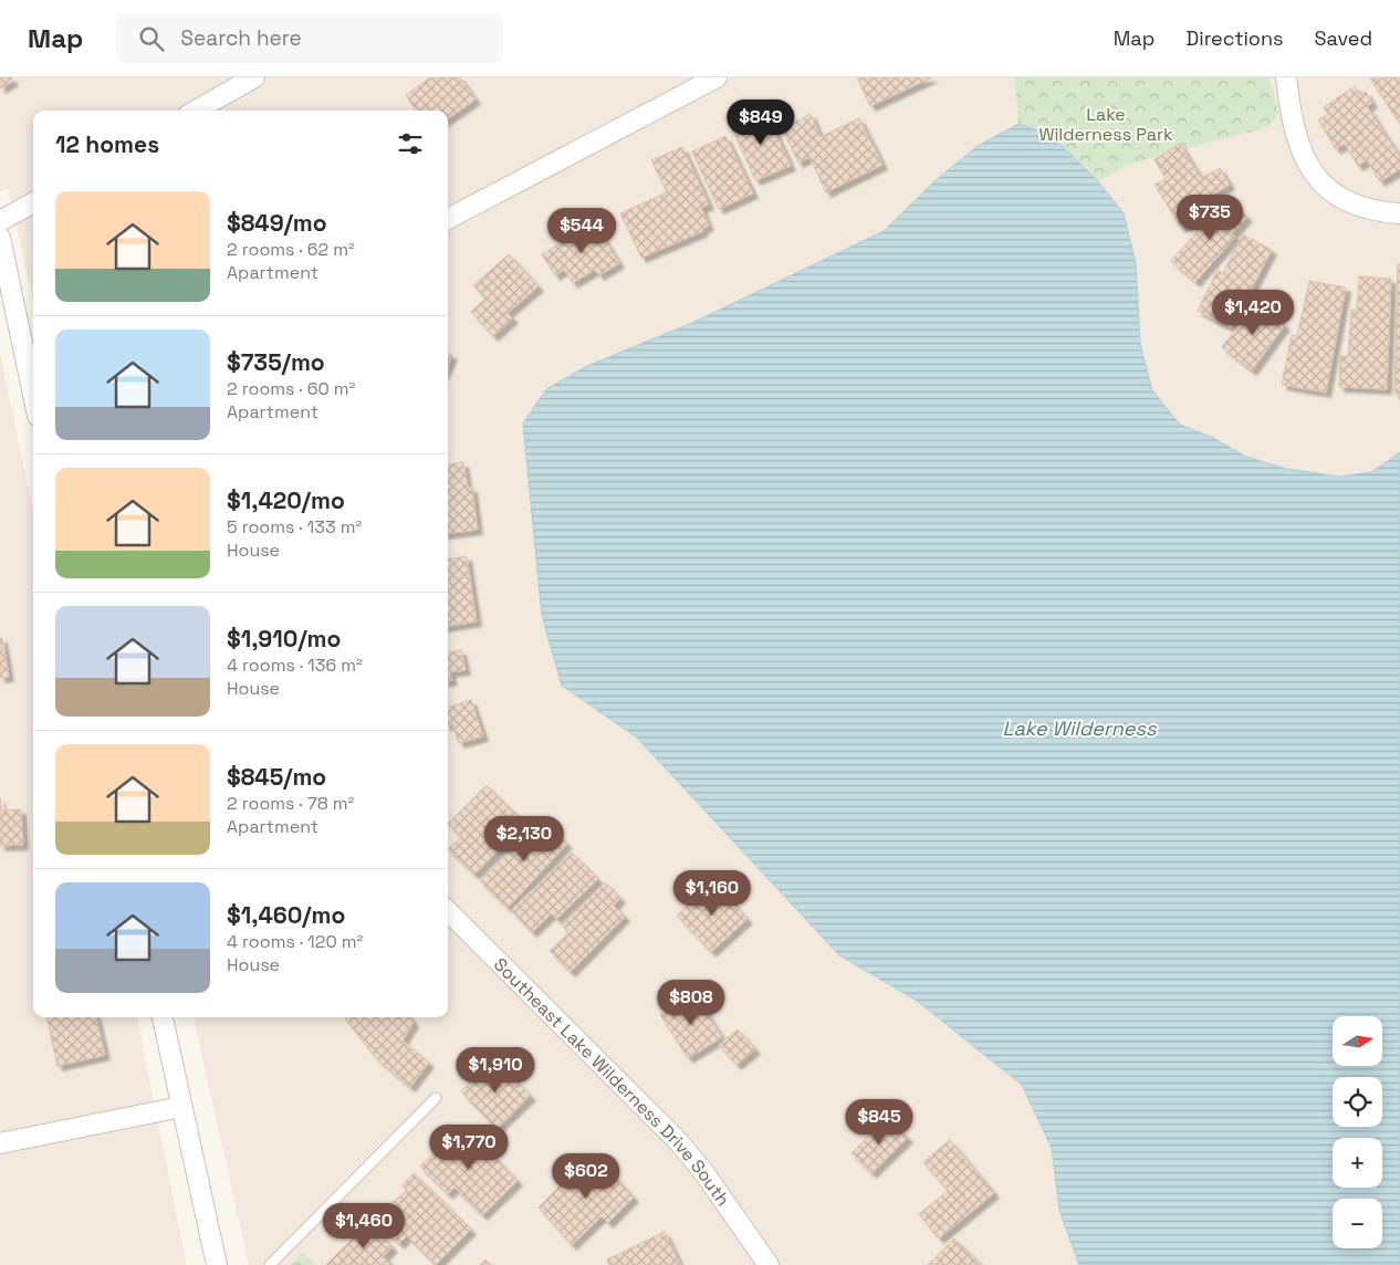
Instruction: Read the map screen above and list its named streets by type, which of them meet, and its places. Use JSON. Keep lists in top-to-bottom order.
{
  "streets": {
    "street": ["Southeast Lake Wilderness Drive South"]
  },
  "water": ["Lake Wilderness"],
  "parks": ["Lake Wilderness Park"],
  "north": "right",
  "page": {
    "header": "Map",
    "search": "Search here",
    "nav": ["Map", "Directions", "Saved"],
    "price": [
      "$849",
      "$735",
      "$544",
      "$1,420",
      "$2,130",
      "$1,160",
      "$808",
      "$1,910",
      "$845",
      "$1,770",
      "$602",
      "$1,460"
    ],
    "heading": "12 homes",
    "list": [
      {
        "name": "$849/mo",
        "note": "2 rooms · 62 m² · Apartment"
      },
      {
        "name": "$735/mo",
        "note": "2 rooms · 60 m² · Apartment"
      },
      {
        "name": "$1,420/mo",
        "note": "5 rooms · 133 m² · House"
      },
      {
        "name": "$1,910/mo",
        "note": "4 rooms · 136 m² · House"
      },
      {
        "name": "$845/mo",
        "note": "2 rooms · 78 m² · Apartment"
      },
      {
        "name": "$1,460/mo",
        "note": "4 rooms · 120 m² · House"
      }
    ],
    "map_buttons": ["+", "−"]
  }
}
